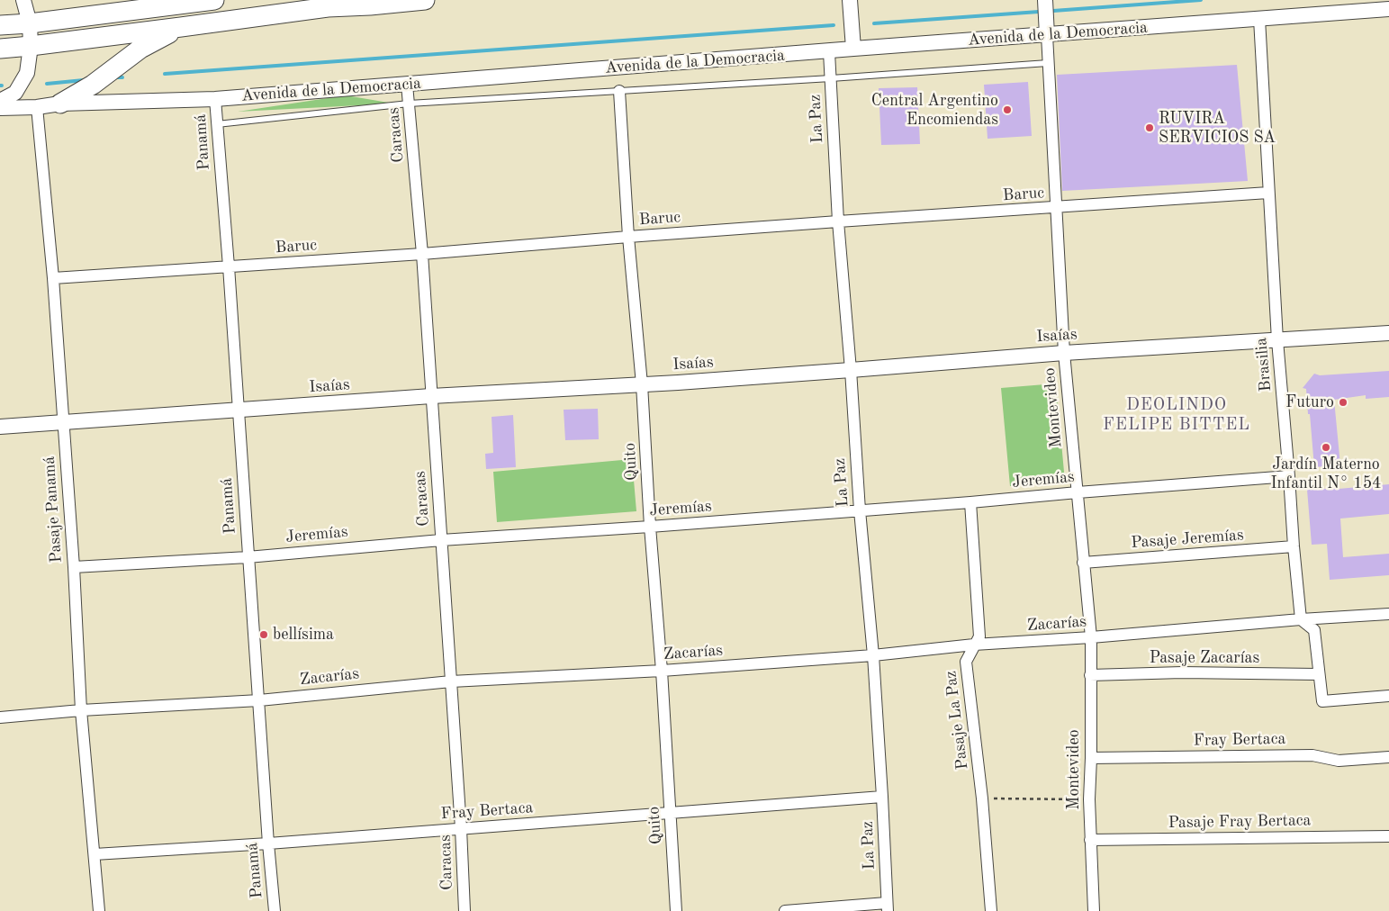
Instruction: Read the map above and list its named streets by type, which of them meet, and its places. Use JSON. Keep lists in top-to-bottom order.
{
  "streets": {
    "street": [
      "Avenida de la Democracia",
      "La Paz",
      "Caracas",
      "Panamá",
      "Baruc",
      "Isaías",
      "Brasilia",
      "Montevideo",
      "Quito",
      "Jeremías",
      "Pasaje Panamá",
      "Pasaje Jeremías",
      "Zacarías",
      "Pasaje Zacarías",
      "Pasaje La Paz",
      "Fray Bertaca",
      "Pasaje Fray Bertaca"
    ]
  },
  "crossings": [
    ["Avenida de la Democracia", "La Paz"],
    ["Avenida de la Democracia", "Caracas"],
    ["Avenida de la Democracia", "Panamá"],
    ["Avenida de la Democracia", "Brasilia"],
    ["Avenida de la Democracia", "Montevideo"],
    ["Avenida de la Democracia", "Pasaje Panamá"],
    ["La Paz", "Baruc"],
    ["La Paz", "Isaías"],
    ["La Paz", "Jeremías"],
    ["La Paz", "Zacarías"],
    ["La Paz", "Fray Bertaca"],
    ["Caracas", "Baruc"],
    ["Caracas", "Isaías"],
    ["Caracas", "Jeremías"],
    ["Caracas", "Zacarías"],
    ["Caracas", "Fray Bertaca"],
    ["Panamá", "Baruc"],
    ["Panamá", "Isaías"],
    ["Panamá", "Jeremías"],
    ["Panamá", "Zacarías"],
    ["Panamá", "Fray Bertaca"],
    ["Baruc", "Brasilia"],
    ["Baruc", "Montevideo"],
    ["Baruc", "Quito"],
    ["Baruc", "Pasaje Panamá"],
    ["Isaías", "Brasilia"],
    ["Isaías", "Montevideo"],
    ["Isaías", "Quito"],
    ["Isaías", "Pasaje Panamá"],
    ["Brasilia", "Jeremías"],
    ["Brasilia", "Pasaje Jeremías"],
    ["Brasilia", "Zacarías"],
    ["Montevideo", "Jeremías"],
    ["Montevideo", "Pasaje Jeremías"],
    ["Montevideo", "Zacarías"],
    ["Montevideo", "Pasaje Zacarías"],
    ["Montevideo", "Fray Bertaca"],
    ["Montevideo", "Pasaje Fray Bertaca"],
    ["Quito", "Jeremías"],
    ["Quito", "Zacarías"],
    ["Quito", "Fray Bertaca"],
    ["Jeremías", "Pasaje Panamá"],
    ["Jeremías", "Pasaje La Paz"],
    ["Pasaje Panamá", "Zacarías"],
    ["Pasaje Panamá", "Fray Bertaca"],
    ["Zacarías", "Pasaje La Paz"]
  ],
  "districts": ["DEOLINDO FELIPE BITTEL"],
  "places": [
    "Central Argentino Encomiendas",
    "RUVIRA SERVICIOS SA",
    "Futuro",
    "Jardín Materno Infantil N° 154",
    "bellísima"
  ]
}
